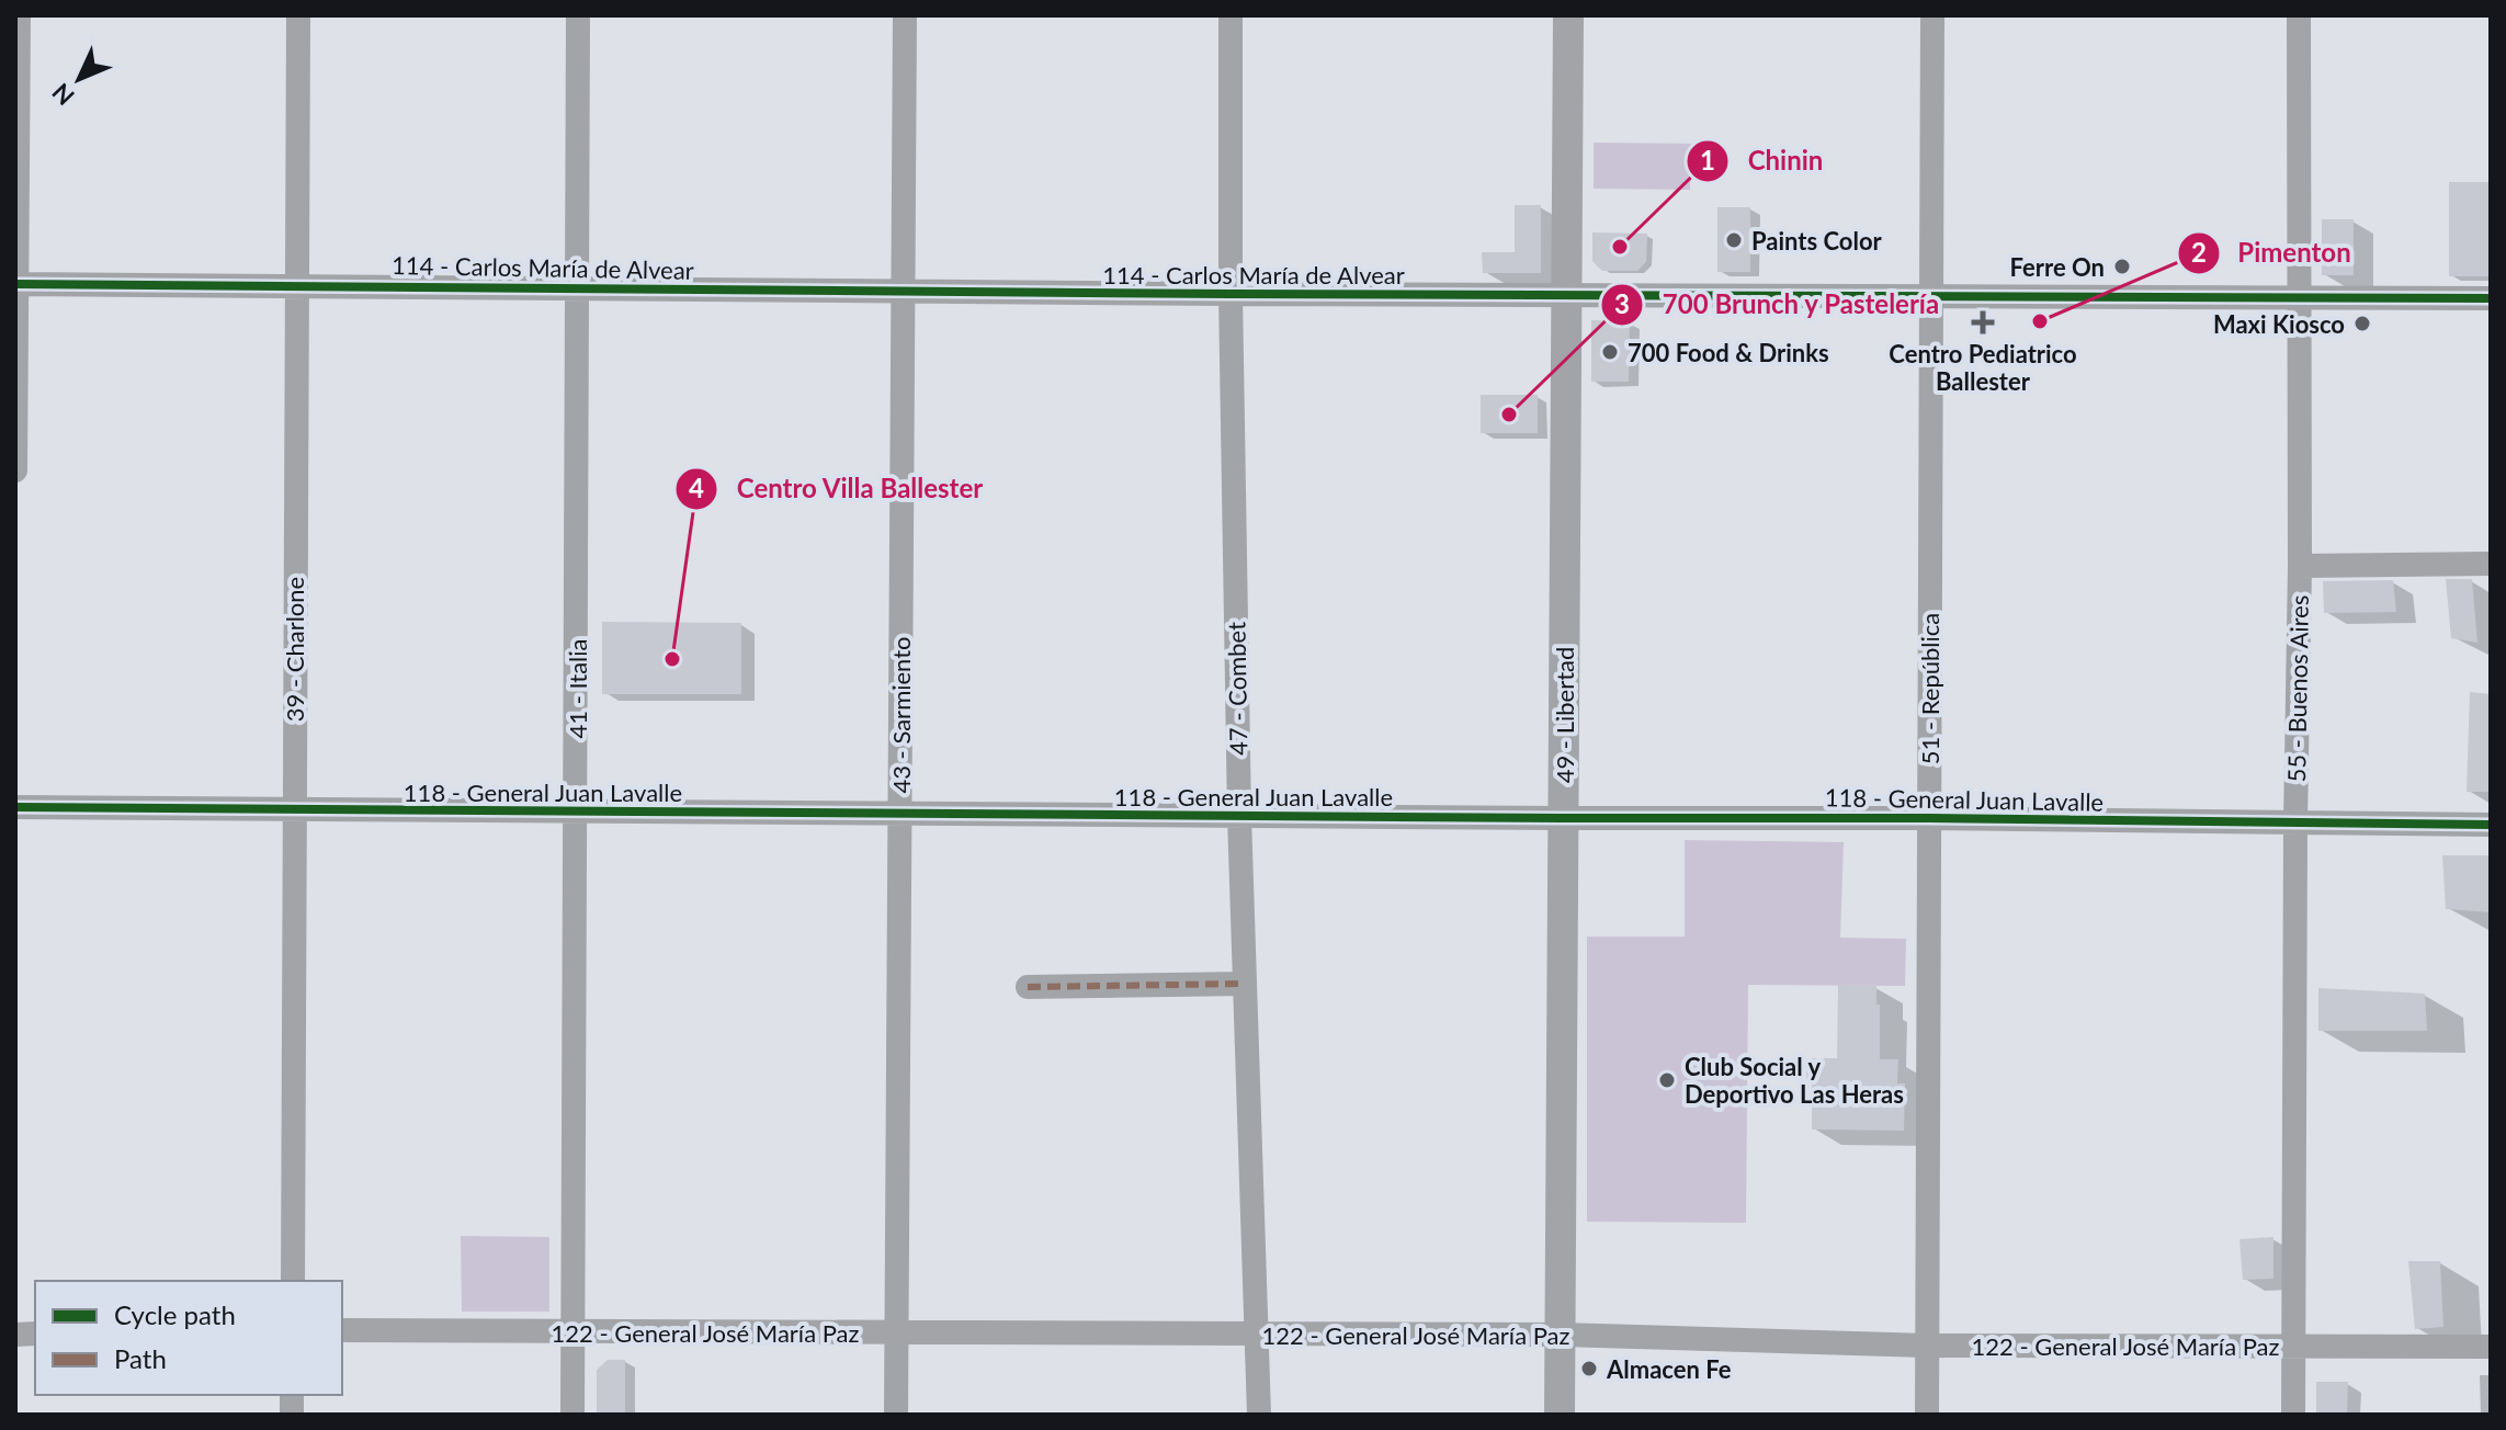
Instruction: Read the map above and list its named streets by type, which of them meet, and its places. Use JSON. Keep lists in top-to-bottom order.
{
  "streets": {
    "street": [
      "114 - Carlos María de Alvear",
      "39 - Charlone",
      "41 - Italia",
      "47 - Combet",
      "51 - República",
      "55 - Buenos Aires",
      "43 - Sarmiento",
      "49 - Libertad",
      "118 - General Juan Lavalle",
      "122 - General José María Paz"
    ]
  },
  "crossings": [
    ["114 - Carlos María de Alvear", "39 - Charlone"],
    ["114 - Carlos María de Alvear", "41 - Italia"],
    ["114 - Carlos María de Alvear", "47 - Combet"],
    ["114 - Carlos María de Alvear", "51 - República"],
    ["114 - Carlos María de Alvear", "55 - Buenos Aires"],
    ["114 - Carlos María de Alvear", "43 - Sarmiento"],
    ["114 - Carlos María de Alvear", "49 - Libertad"],
    ["39 - Charlone", "118 - General Juan Lavalle"],
    ["41 - Italia", "118 - General Juan Lavalle"],
    ["41 - Italia", "122 - General José María Paz"],
    ["47 - Combet", "118 - General Juan Lavalle"],
    ["47 - Combet", "122 - General José María Paz"],
    ["51 - República", "118 - General Juan Lavalle"],
    ["51 - República", "122 - General José María Paz"],
    ["55 - Buenos Aires", "118 - General Juan Lavalle"],
    ["55 - Buenos Aires", "122 - General José María Paz"],
    ["43 - Sarmiento", "118 - General Juan Lavalle"],
    ["43 - Sarmiento", "122 - General José María Paz"],
    ["49 - Libertad", "118 - General Juan Lavalle"],
    ["49 - Libertad", "122 - General José María Paz"]
  ],
  "places": {
    "other": [
      "Paints Color",
      "Chinin",
      "Ferre On",
      "Pimenton",
      "Maxi Kiosco",
      "700 Food & Drinks",
      "700 Brunch y Pastelería",
      "Centro Villa Ballester",
      "Club Social y Deportivo Las Heras",
      "Almacen Fe"
    ],
    "health": ["Centro Pediatrico Ballester"]
  },
  "legend": ["Cycle path", "Path"],
  "north": "bottom left"
}
